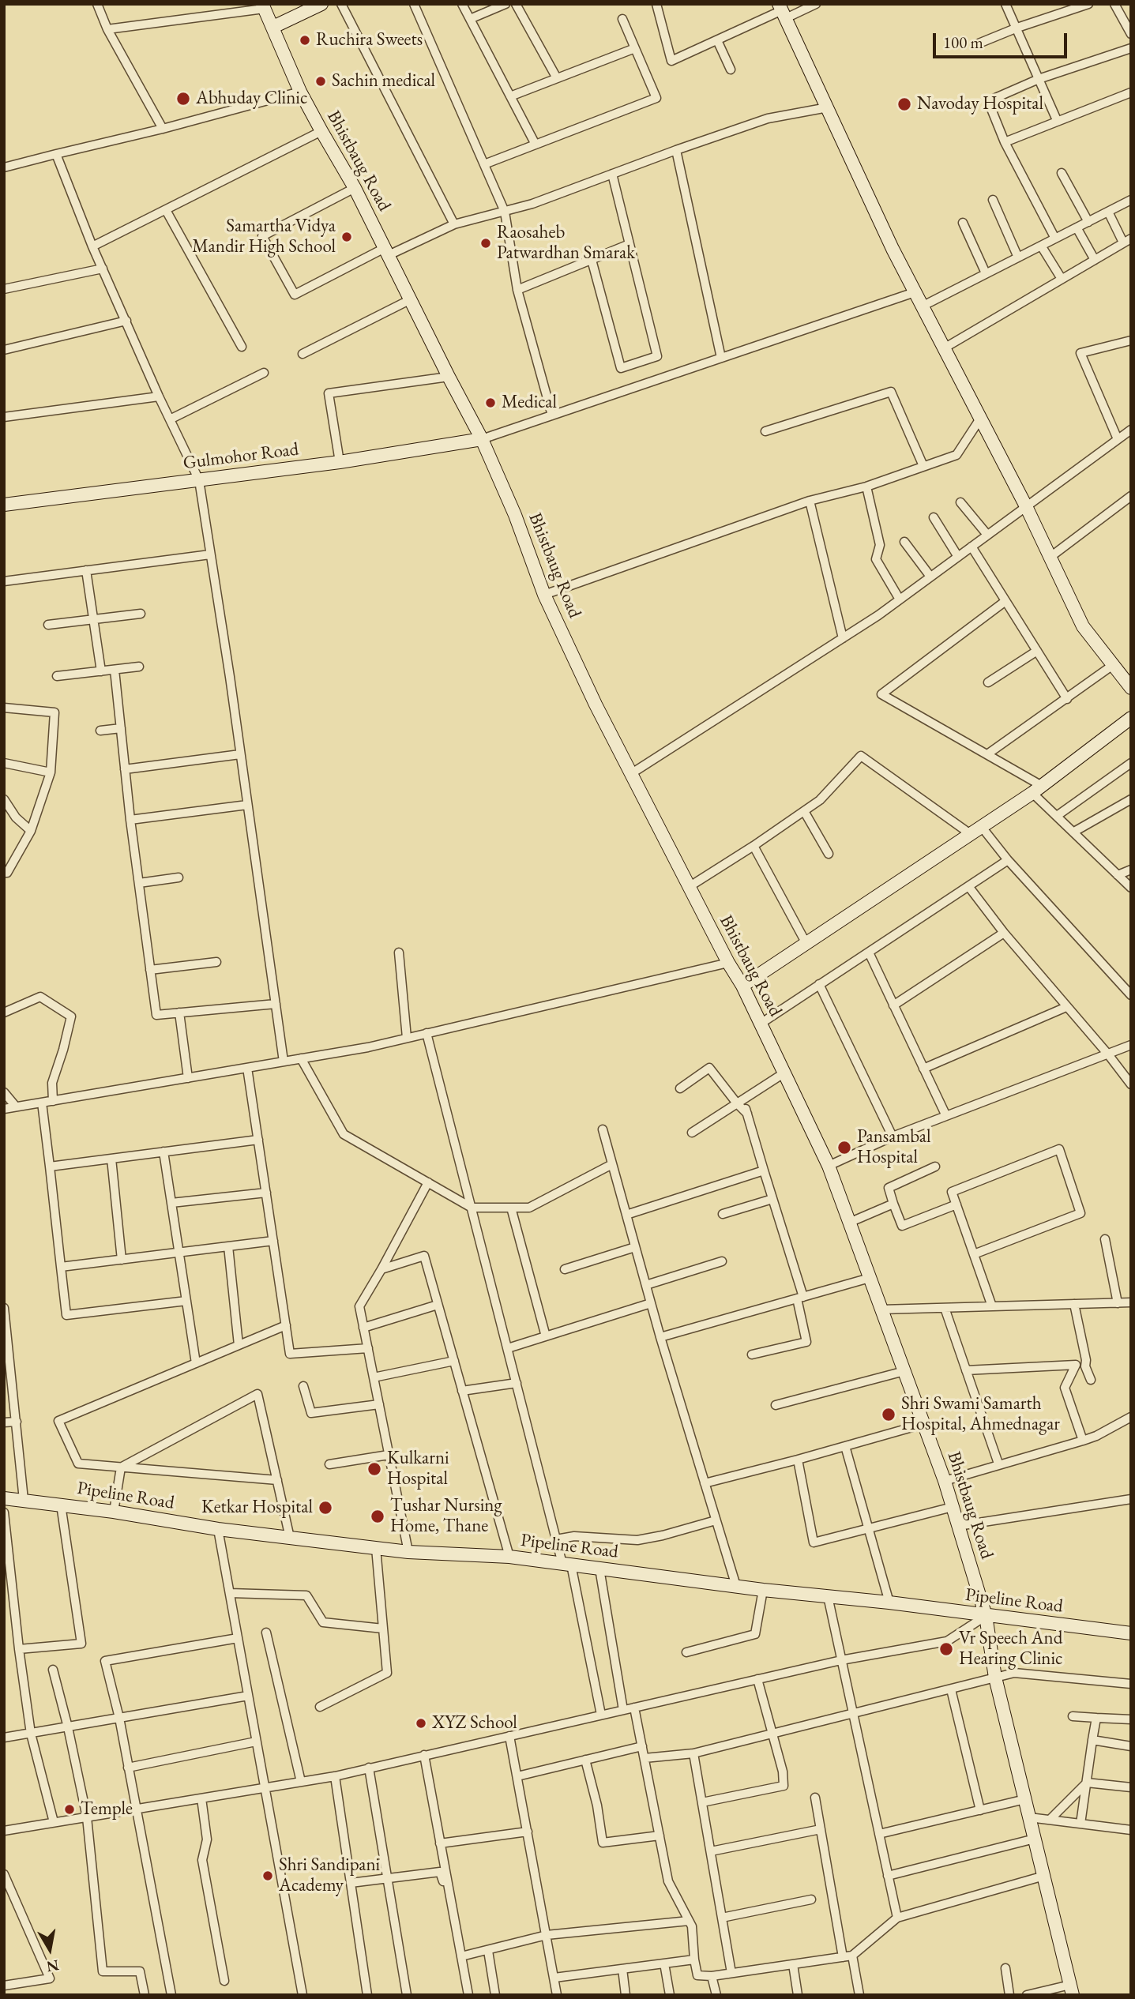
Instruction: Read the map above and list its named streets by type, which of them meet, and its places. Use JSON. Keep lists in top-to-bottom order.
{
  "streets": {
    "street": ["Bhistbaug Road", "Gulmohor Road", "Pipeline Road"]
  },
  "crossings": [
    ["Bhistbaug Road", "Gulmohor Road"],
    ["Bhistbaug Road", "Pipeline Road"]
  ],
  "places": [
    "Ruchira Sweets",
    "Sachin medical",
    "Abhuday Clinic",
    "Navoday Hospital",
    "Samartha Vidya Mandir High School",
    "Raosaheb Patwardhan Smarak",
    "Medical",
    "Pansambal Hospital",
    "Shri Swami Samarth Hospital, Ahmednagar",
    "Kulkarni Hospital",
    "Ketkar Hospital",
    "Tushar Nursing Home, Thane",
    "Vr Speech And Hearing Clinic",
    "XYZ School",
    "Temple",
    "Shri Sandipani Academy"
  ],
  "scale_bar": "100 m",
  "north": "bottom"
}
